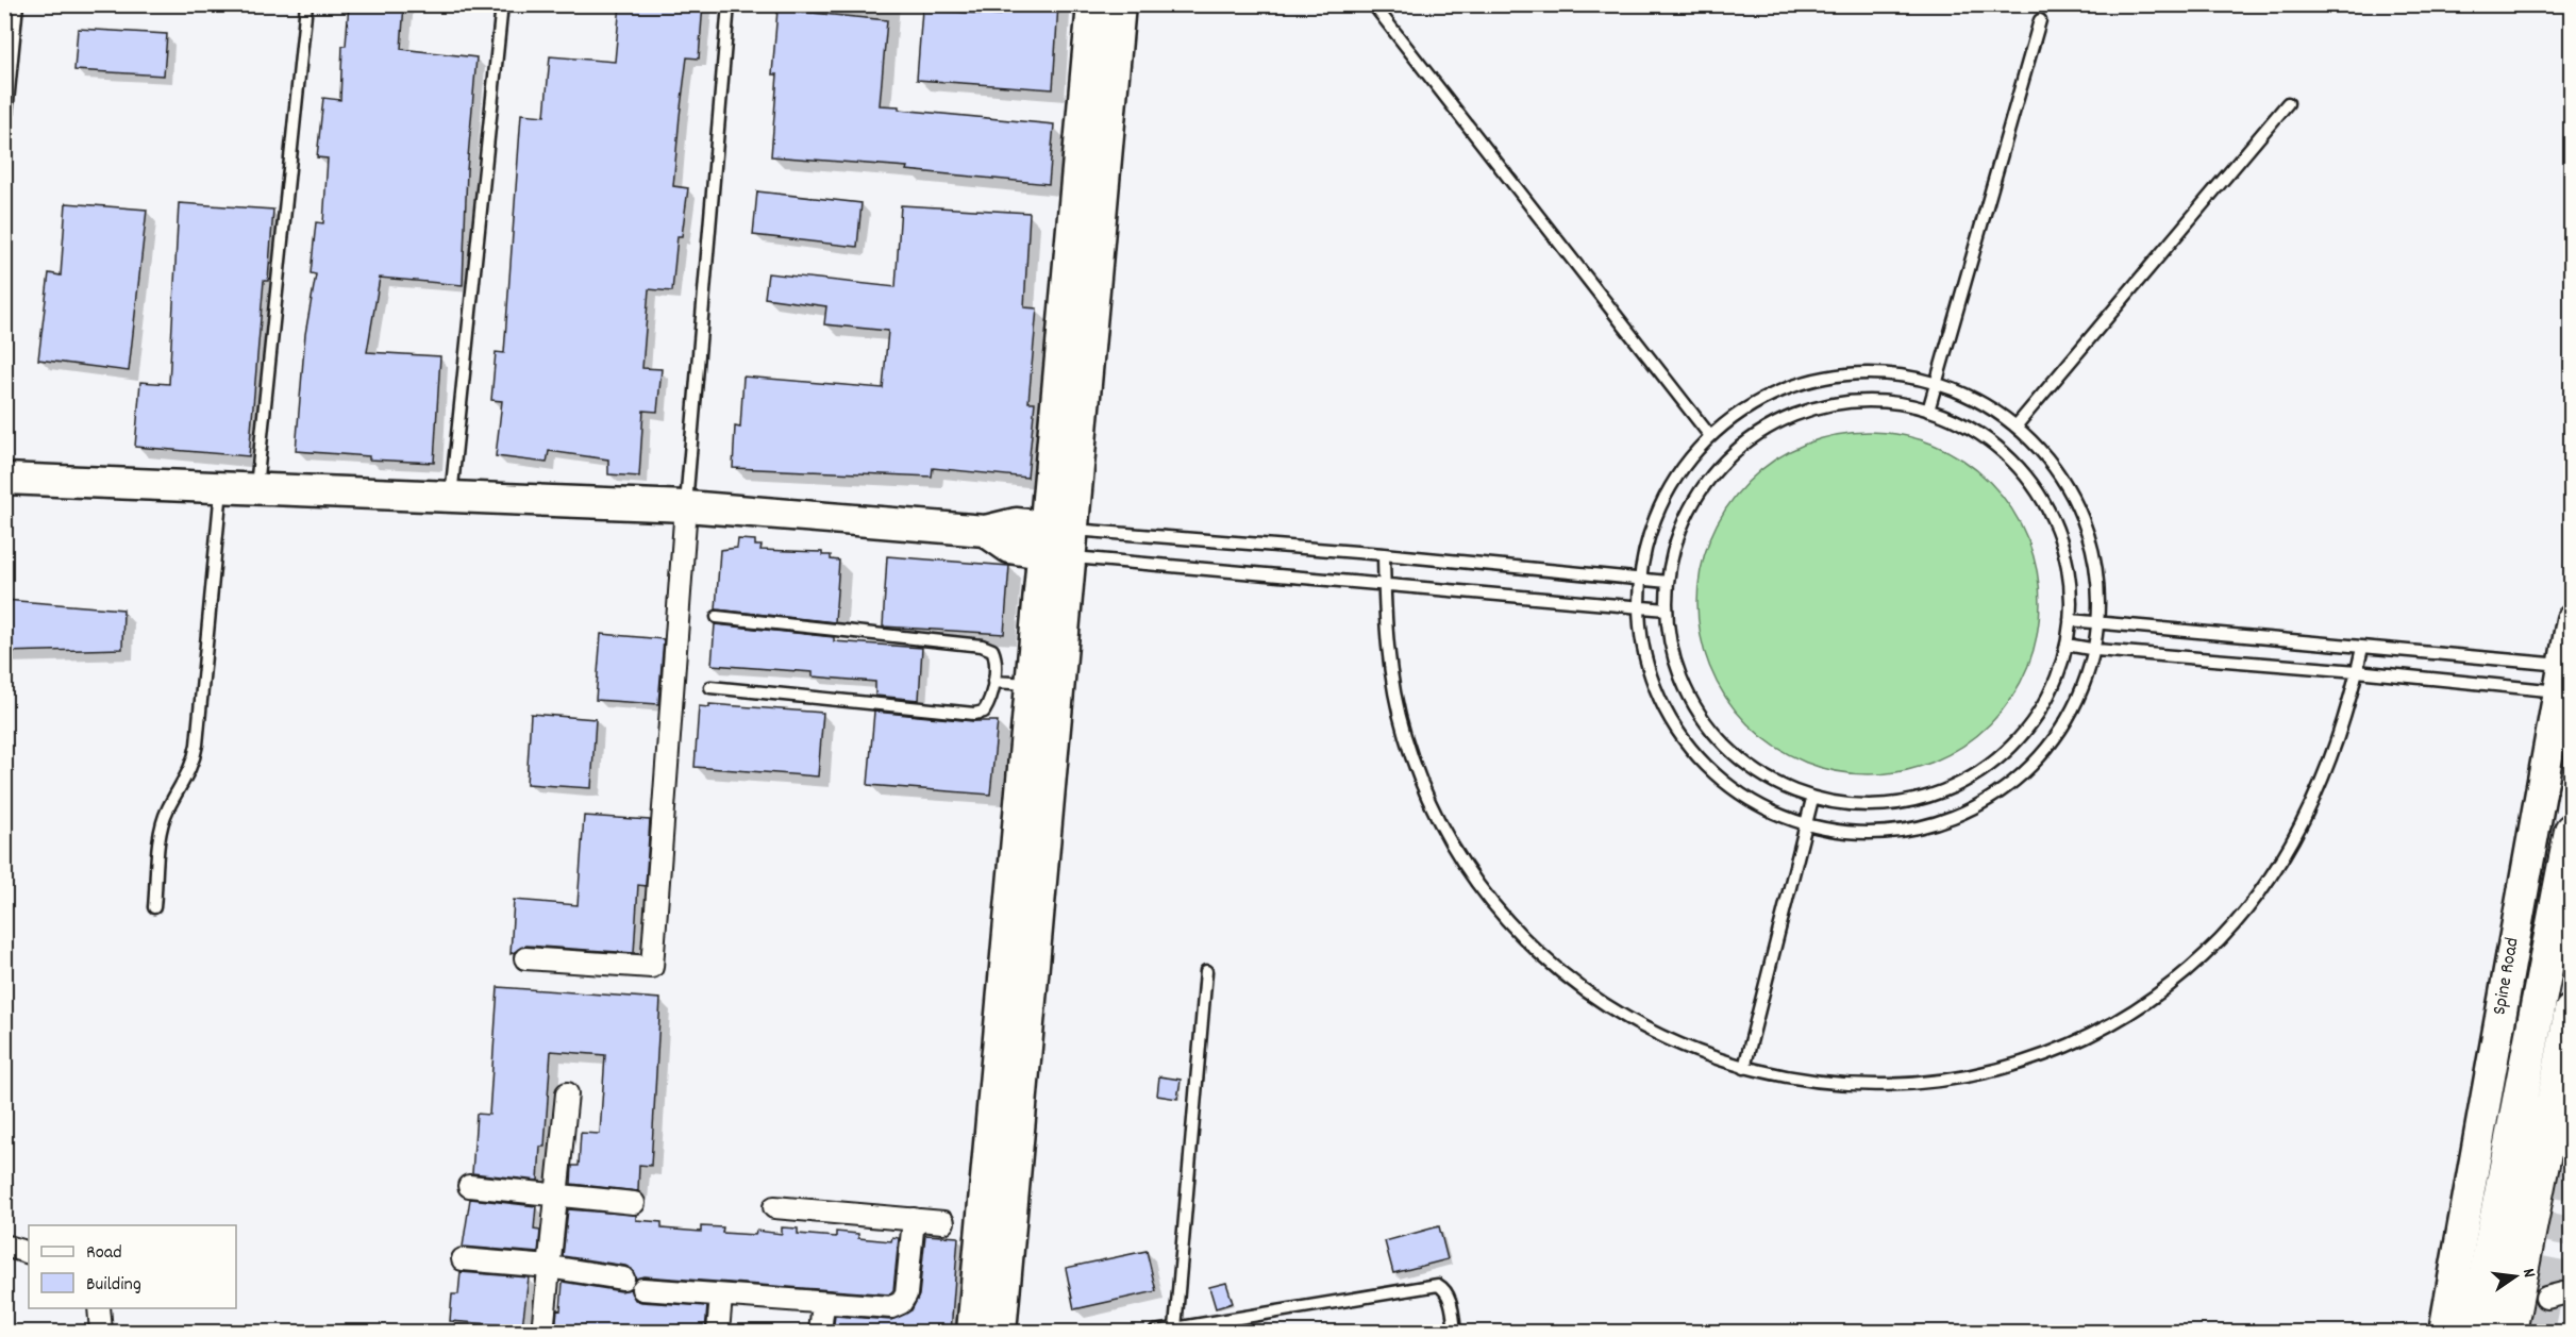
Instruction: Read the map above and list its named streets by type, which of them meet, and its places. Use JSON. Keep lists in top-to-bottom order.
{
  "streets": {
    "main road": ["Spine Road"]
  },
  "legend": ["Road", "Building"],
  "north": "right"
}
